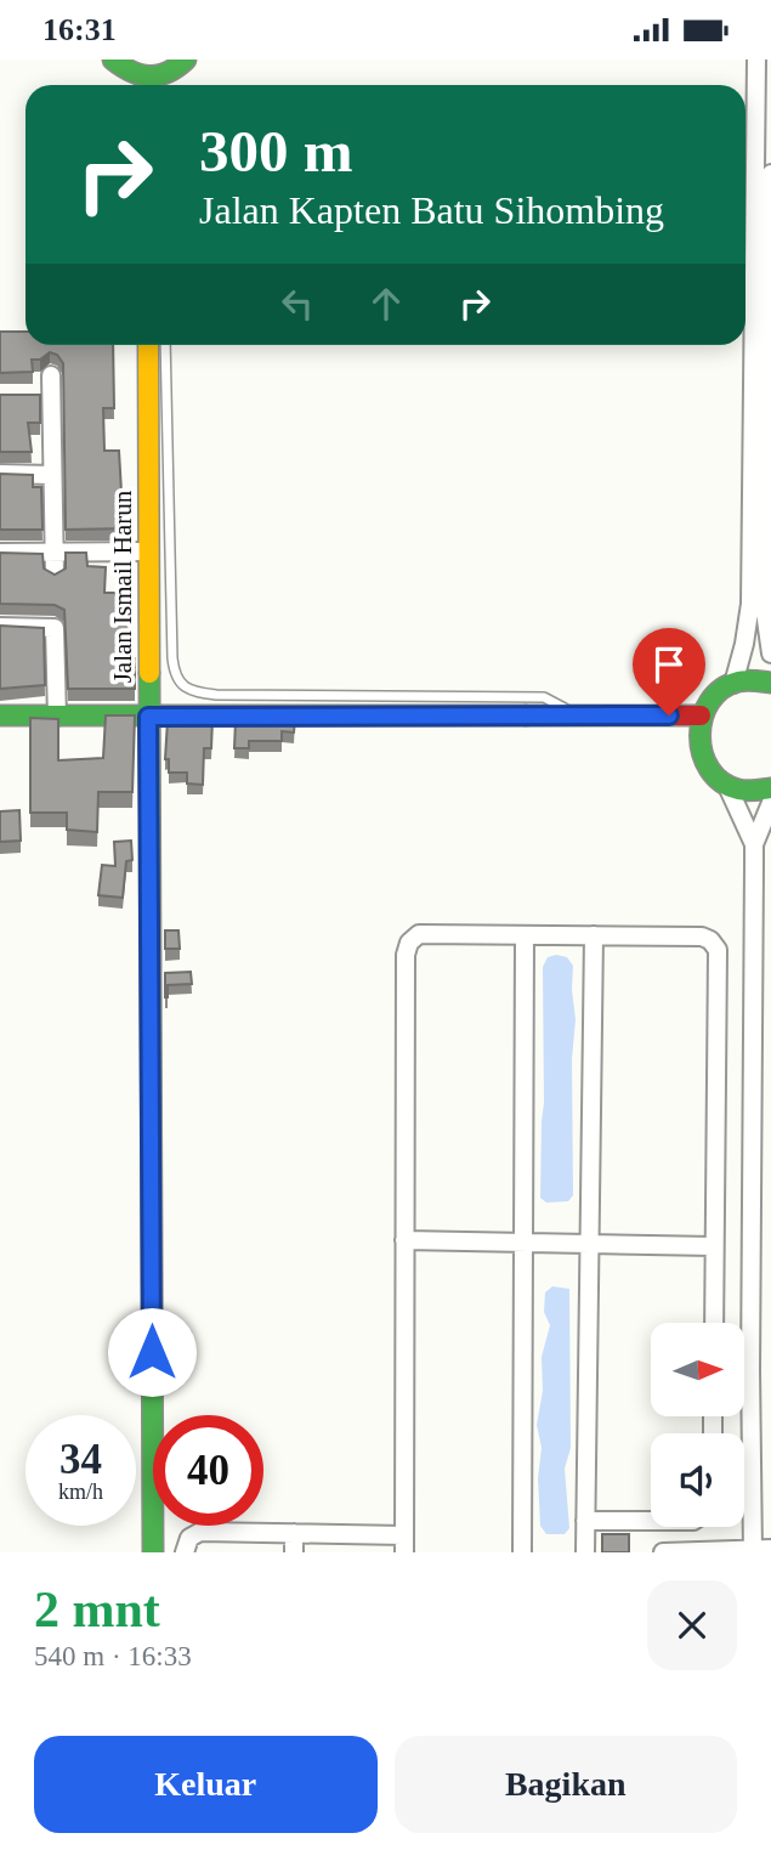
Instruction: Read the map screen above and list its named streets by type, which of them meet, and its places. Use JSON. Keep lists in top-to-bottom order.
{
  "streets": {
    "street": ["Jalan Ismail Harun"]
  },
  "north": "right",
  "page": {
    "status": "16:31",
    "turn": ["300 m", "Jalan Kapten Batu Sihombing"],
    "speed": "34 km/h",
    "limit": "40",
    "heading": ["2 mnt", "540 m · 16:33"],
    "buttons": ["Keluar", "Bagikan"]
  }
}
